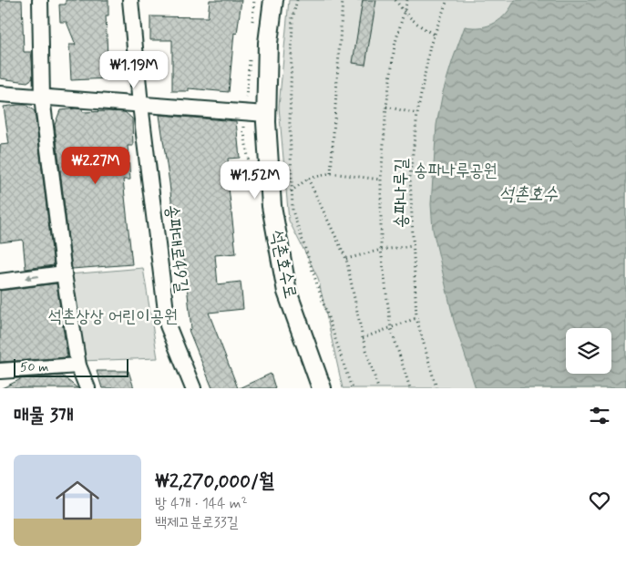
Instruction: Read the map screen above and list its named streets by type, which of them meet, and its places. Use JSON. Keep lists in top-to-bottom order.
{
  "streets": {
    "street": ["송파대로49길", "석촌호수로"],
    "path": ["송파나루길"]
  },
  "water": ["석촌호수"],
  "parks": ["송파나루공원", "석촌상상 어린이공원"],
  "scale_bar": "50 m",
  "page": {
    "price": ["₩1.19M", "₩2.27M", "₩1.52M"],
    "scale": "50 m",
    "heading": "매물 3개",
    "list": [
      {
        "name": "₩2,270,000/월",
        "note": "방 4개 · 144 m² · 백제고분로33길"
      }
    ]
  }
}
